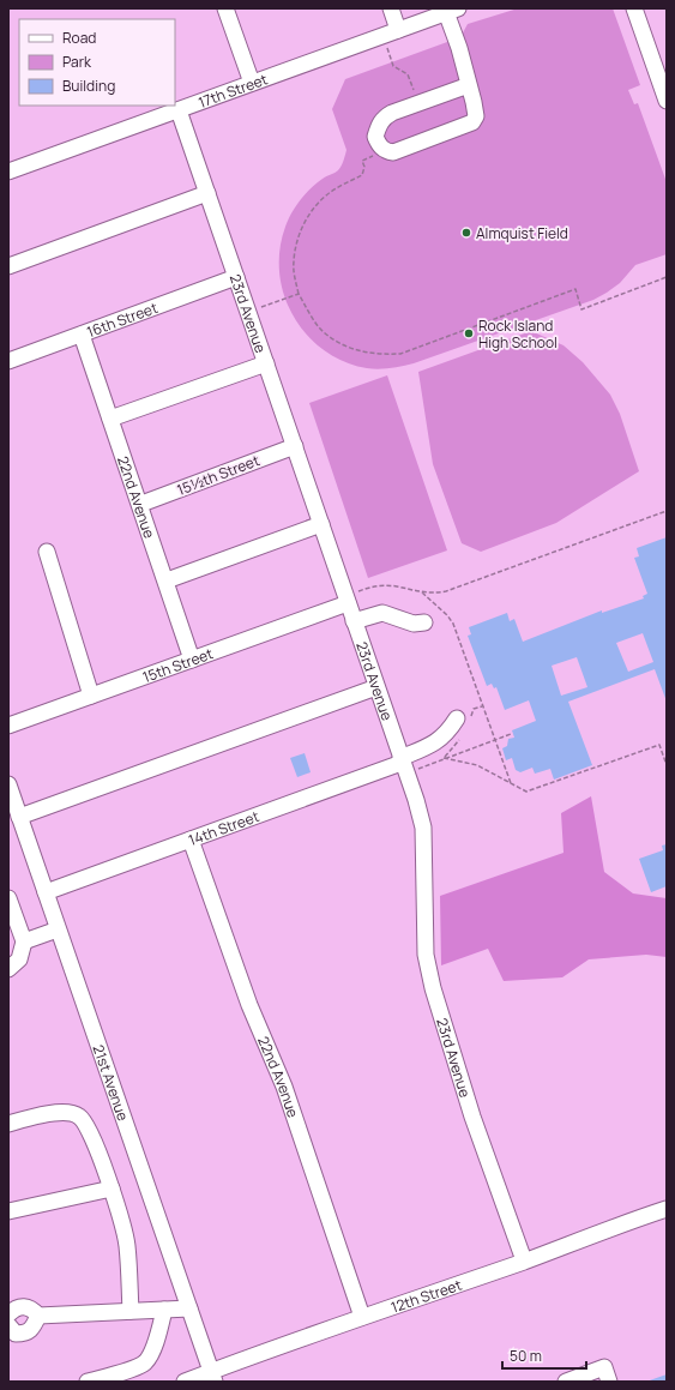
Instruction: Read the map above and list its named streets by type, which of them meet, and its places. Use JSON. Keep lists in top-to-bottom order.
{
  "streets": {
    "street": [
      "17th Street",
      "23rd Avenue",
      "16th Street",
      "15½th Street",
      "22nd Avenue",
      "15th Street",
      "14th Street",
      "21st Avenue",
      "12th Street"
    ]
  },
  "crossings": [
    ["17th Street", "23rd Avenue"],
    ["23rd Avenue", "16th Street"],
    ["23rd Avenue", "15½th Street"],
    ["23rd Avenue", "15th Street"],
    ["23rd Avenue", "14th Street"],
    ["23rd Avenue", "12th Street"],
    ["16th Street", "22nd Avenue"],
    ["15½th Street", "22nd Avenue"],
    ["22nd Avenue", "15th Street"],
    ["22nd Avenue", "14th Street"],
    ["22nd Avenue", "12th Street"],
    ["14th Street", "21st Avenue"],
    ["21st Avenue", "12th Street"]
  ],
  "places": ["Almquist Field", "Rock Island High School"],
  "legend": ["Road", "Park", "Building"],
  "scale_bar": "50 m"
}
